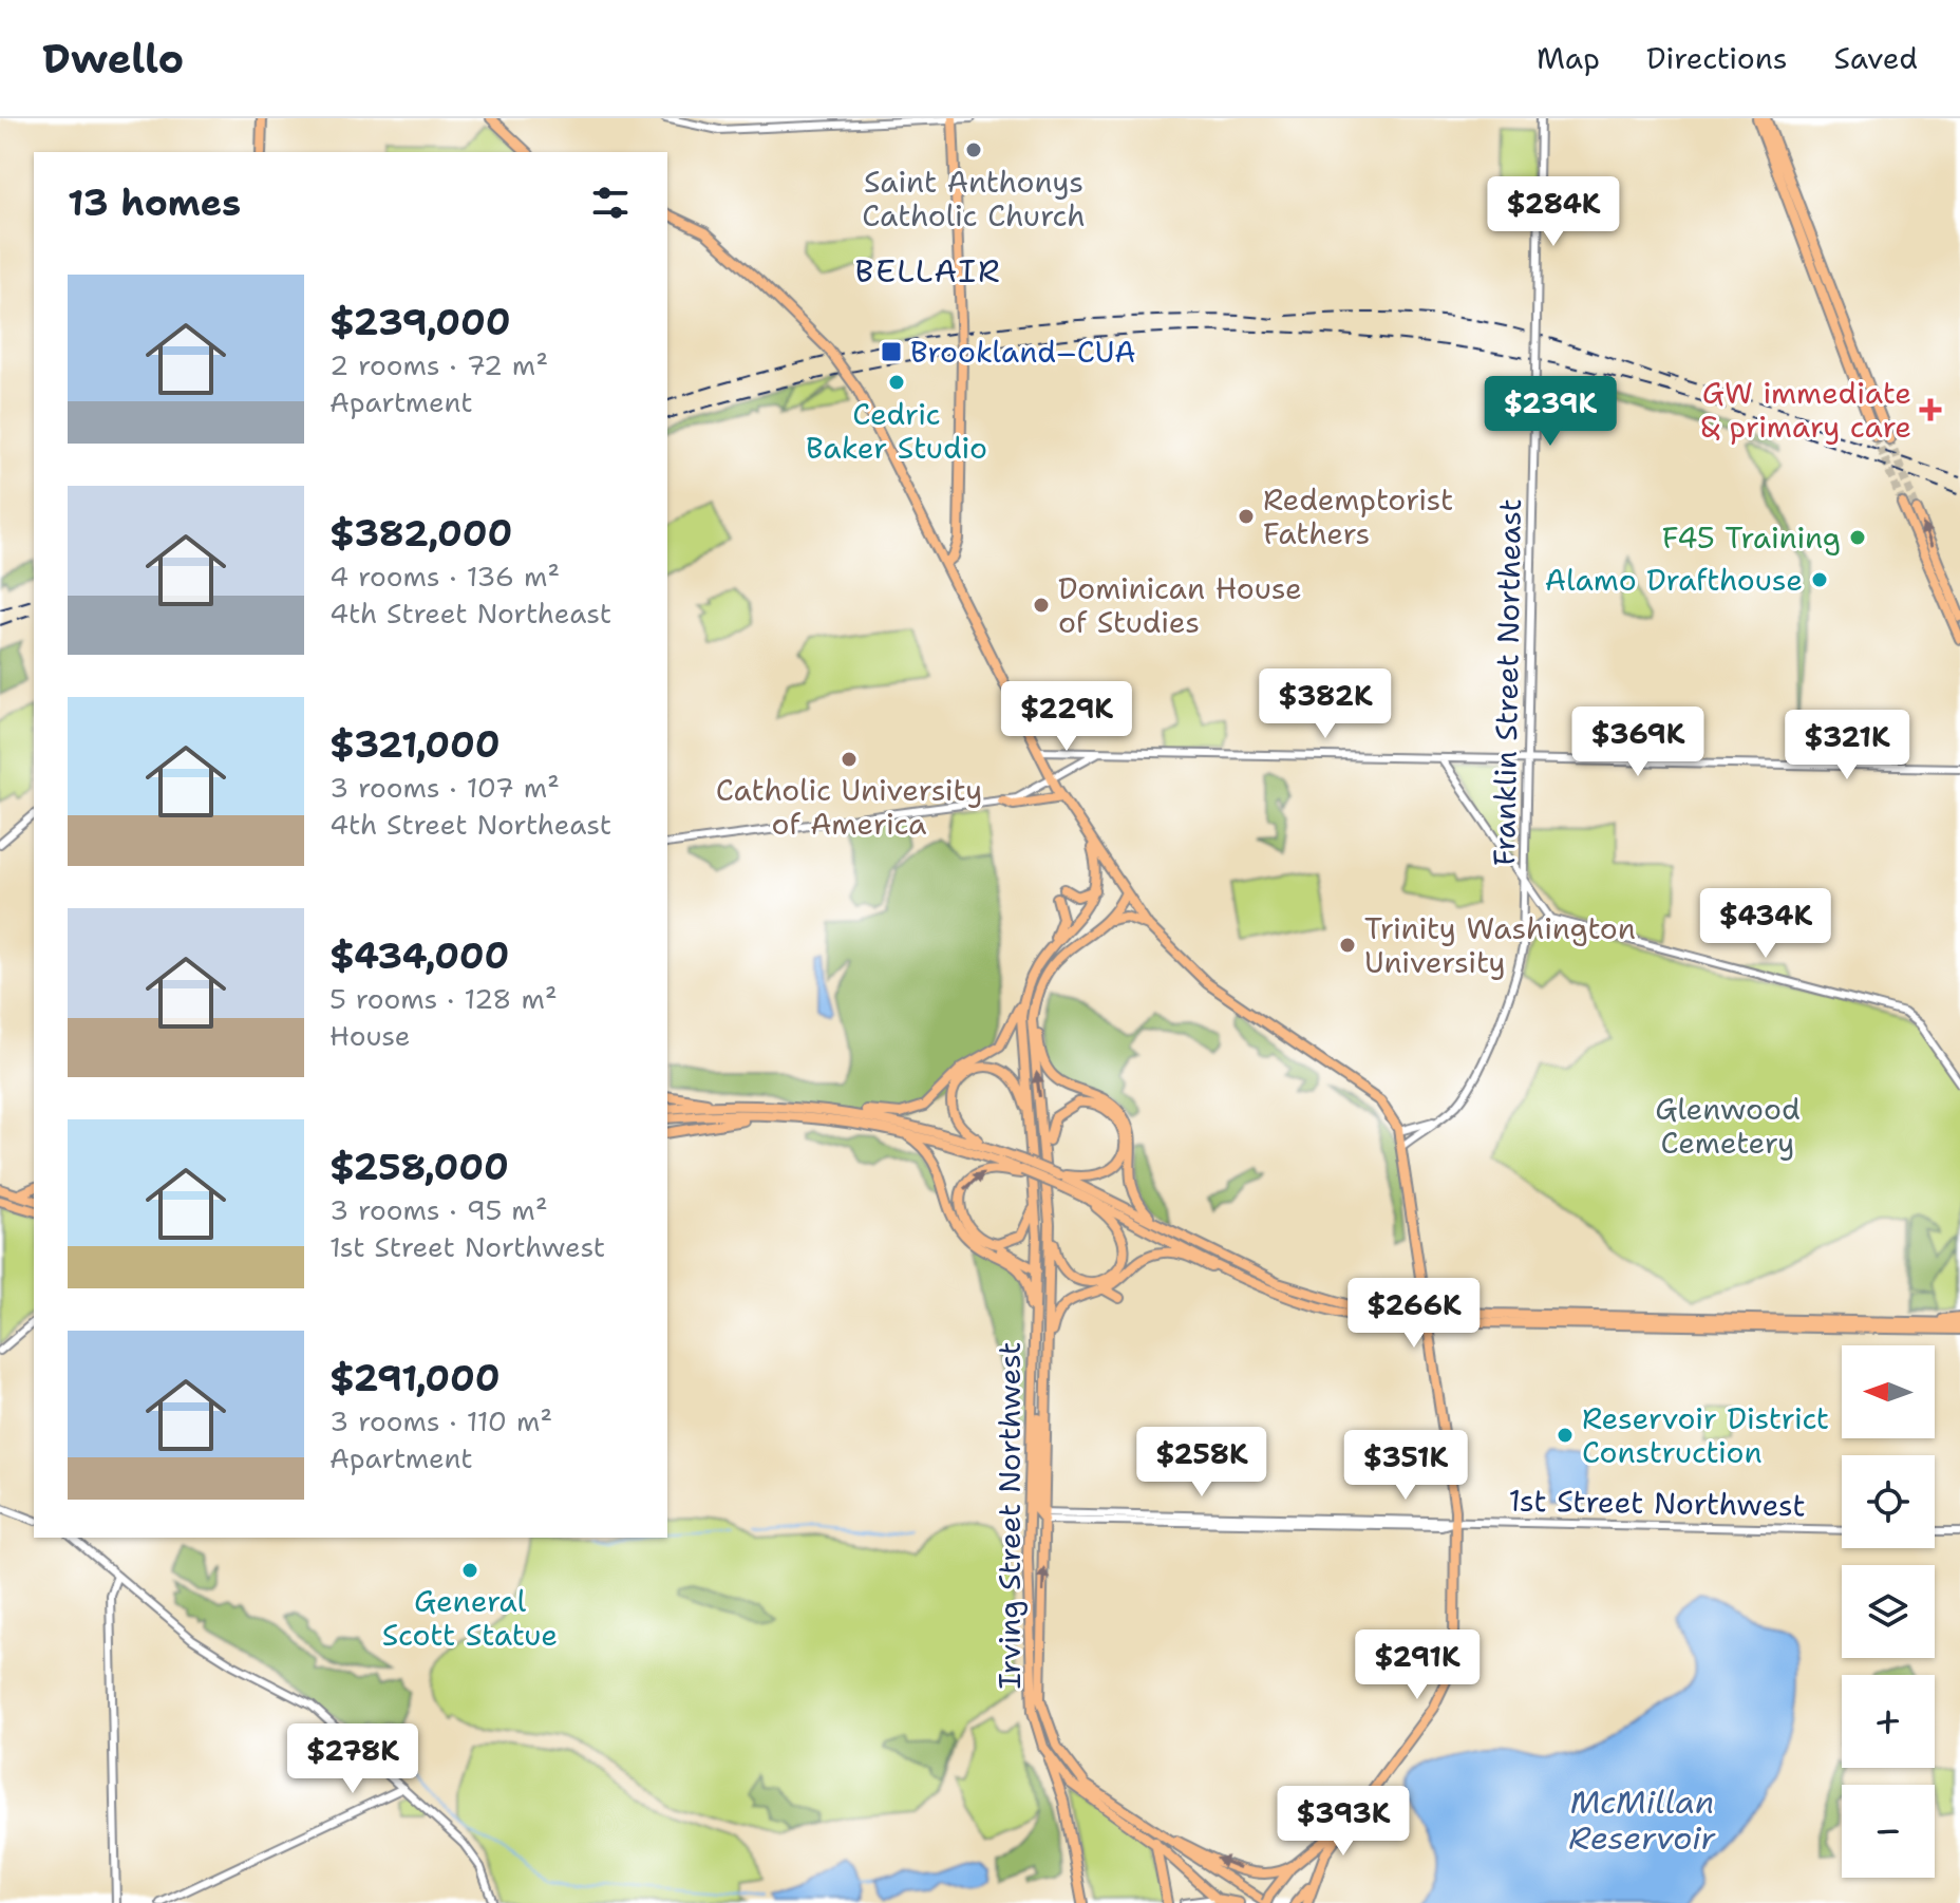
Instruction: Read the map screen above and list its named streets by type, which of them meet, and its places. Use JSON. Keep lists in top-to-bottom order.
{
  "streets": {
    "main road": ["Irving Street Northwest"],
    "street": ["Franklin Street Northeast", "1st Street Northwest"]
  },
  "crossings": [
    ["1st Street Northwest", "Irving Street Northwest"]
  ],
  "districts": ["BELLAIR"],
  "water": ["McMillan Reservoir"],
  "parks": ["Glenwood Cemetery"],
  "places": {
    "other": [
      "Saint Anthonys Catholic Church",
      "Cedric Baker Studio",
      "Redemptorist Fathers",
      "F45 Training",
      "Alamo Drafthouse",
      "Dominican House of Studies",
      "Catholic University of America",
      "Trinity Washington University",
      "Reservoir District Construction",
      "General Scott Statue"
    ],
    "transit": ["Brookland–CUA"],
    "health": ["GW immediate & primary care"]
  },
  "north": "left",
  "page": {
    "header": "Dwello",
    "nav": ["Map", "Directions", "Saved"],
    "heading": "13 homes",
    "price": [
      "$284K",
      "$239K",
      "$382K",
      "$229K",
      "$369K",
      "$321K",
      "$434K",
      "$266K",
      "$258K",
      "$351K",
      "$291K",
      "$278K",
      "$393K"
    ],
    "list": [
      {
        "name": "$239,000",
        "note": "2 rooms · 72 m² · Apartment"
      },
      {
        "name": "$382,000",
        "note": "4 rooms · 136 m² · 4th Street Northeast"
      },
      {
        "name": "$321,000",
        "note": "3 rooms · 107 m² · 4th Street Northeast"
      },
      {
        "name": "$434,000",
        "note": "5 rooms · 128 m² · House"
      },
      {
        "name": "$258,000",
        "note": "3 rooms · 95 m² · 1st Street Northwest"
      },
      {
        "name": "$291,000",
        "note": "3 rooms · 110 m² · Apartment"
      }
    ],
    "map_buttons": ["+", "−"]
  }
}
